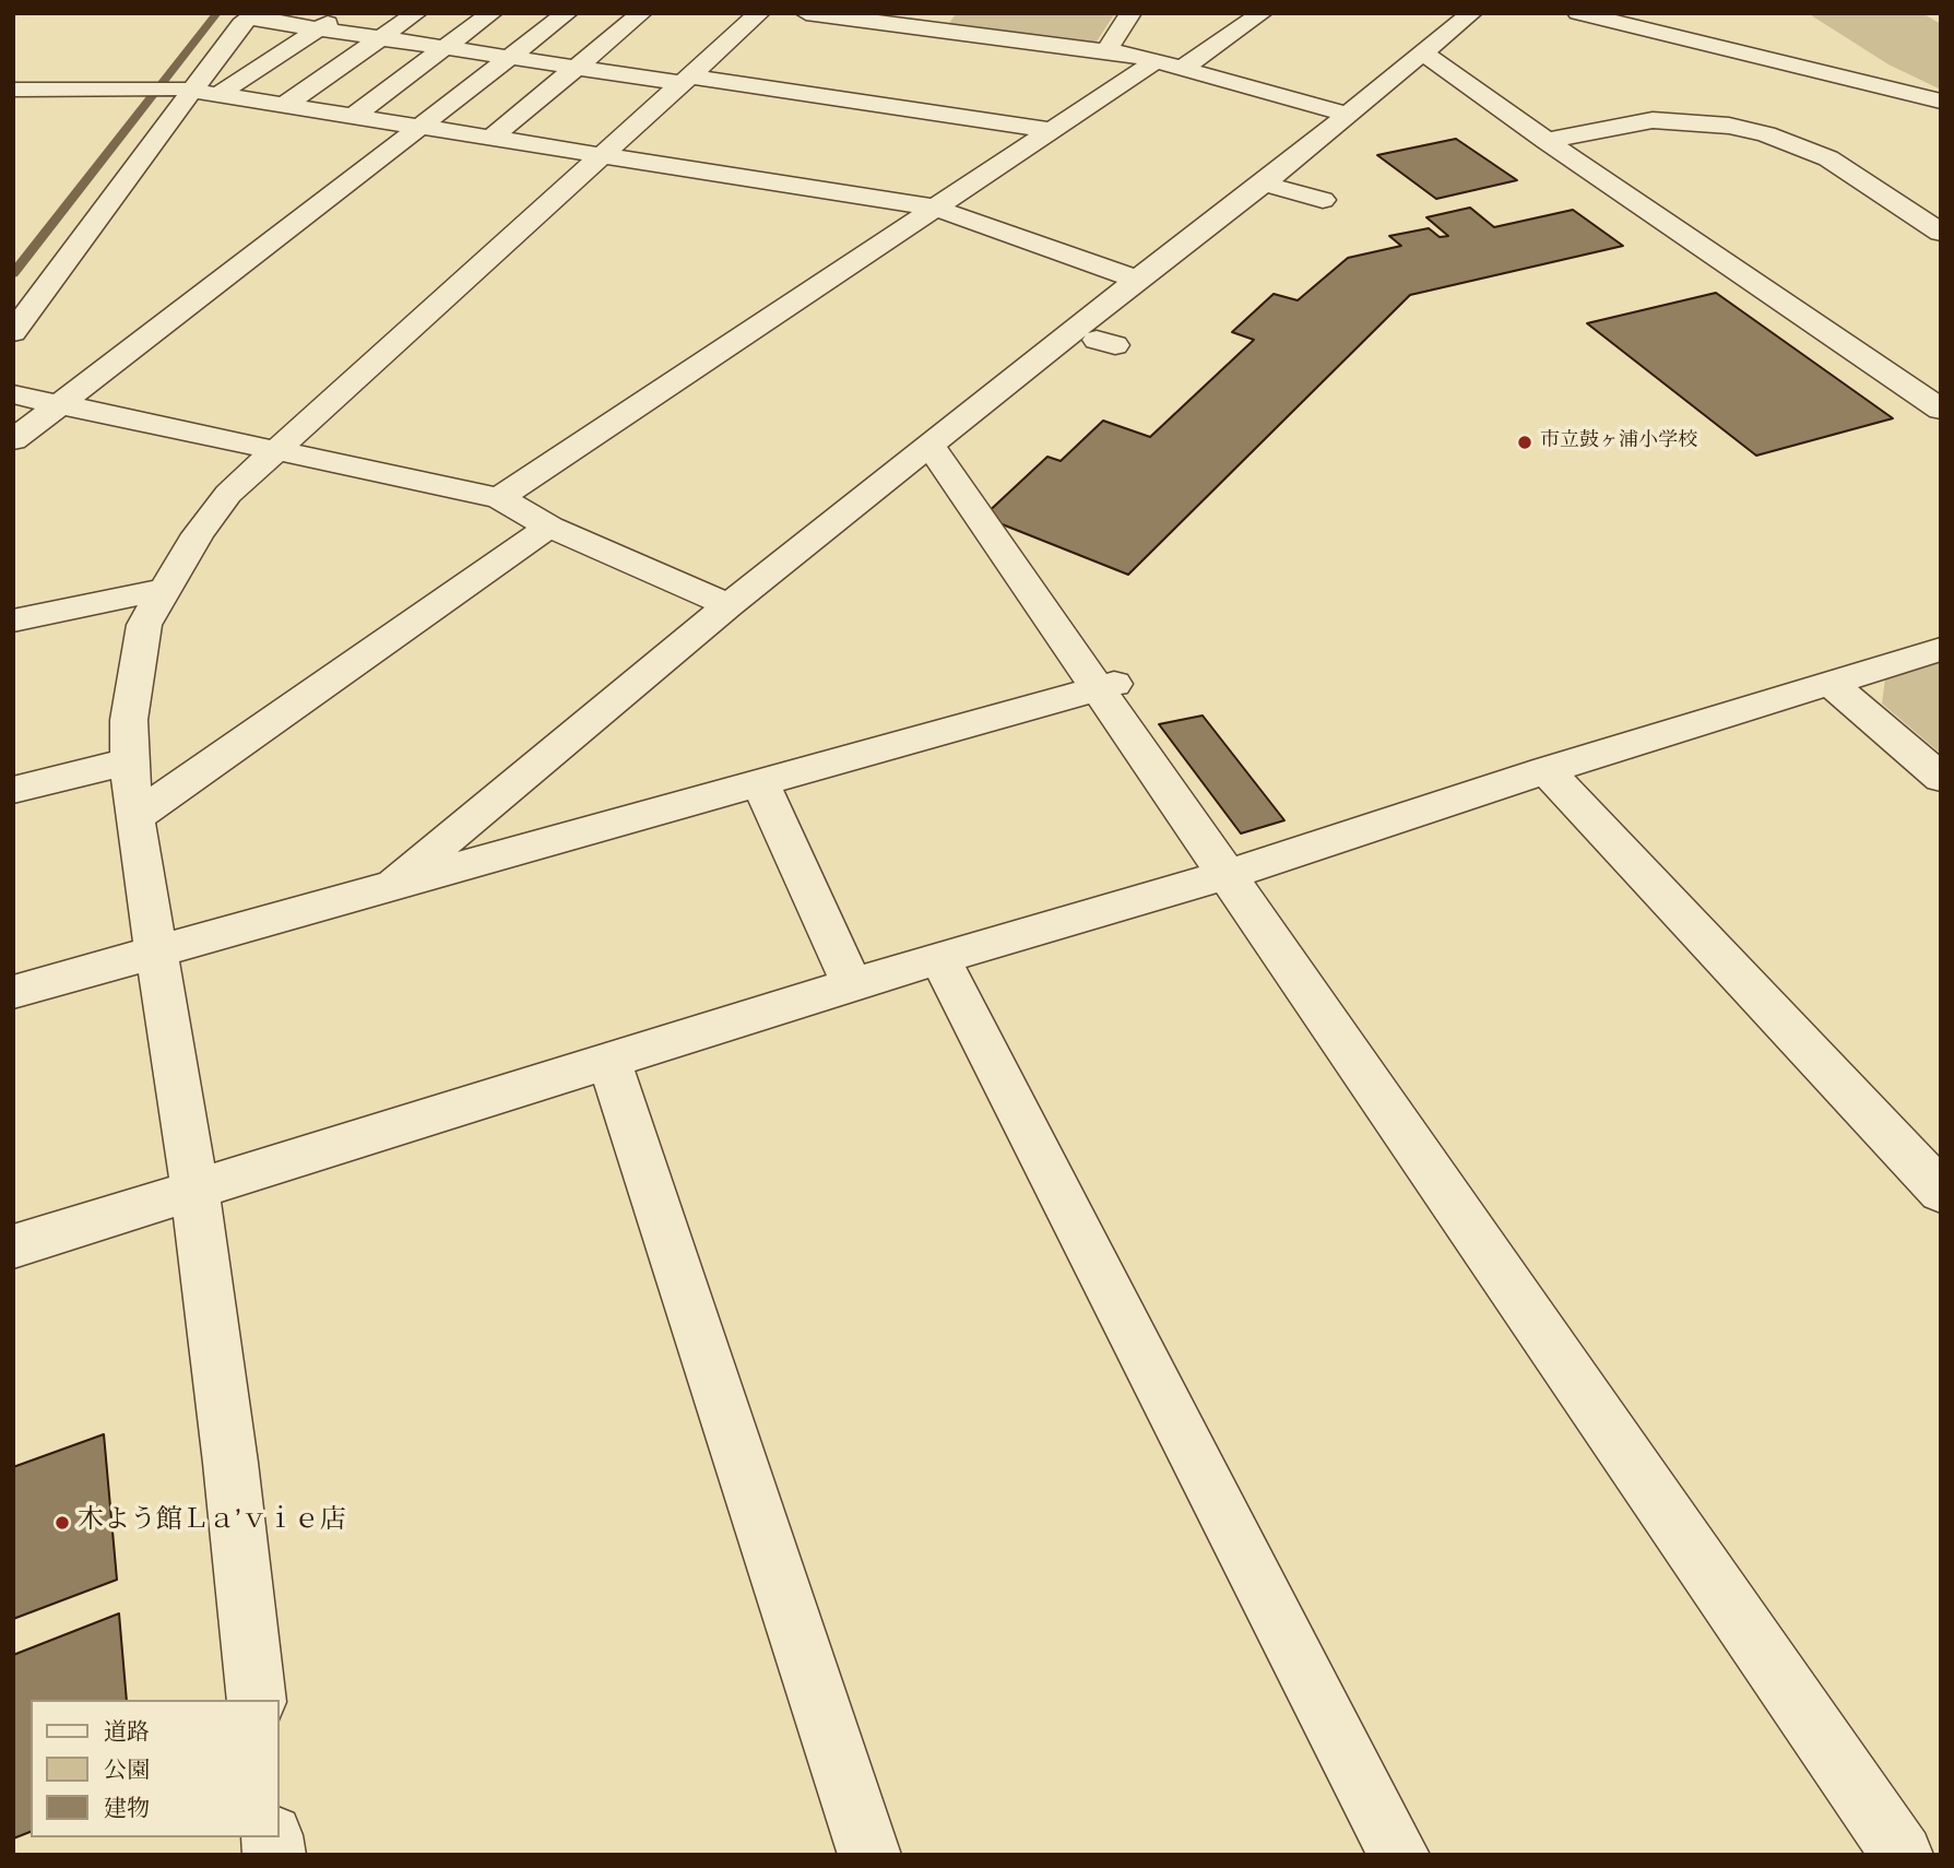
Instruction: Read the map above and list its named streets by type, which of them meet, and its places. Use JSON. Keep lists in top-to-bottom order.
{
  "places": ["市立鼓ヶ浦小学校", "木よう館Ｌａ’ｖｉｅ店"],
  "legend": ["道路", "公園", "建物"]
}
